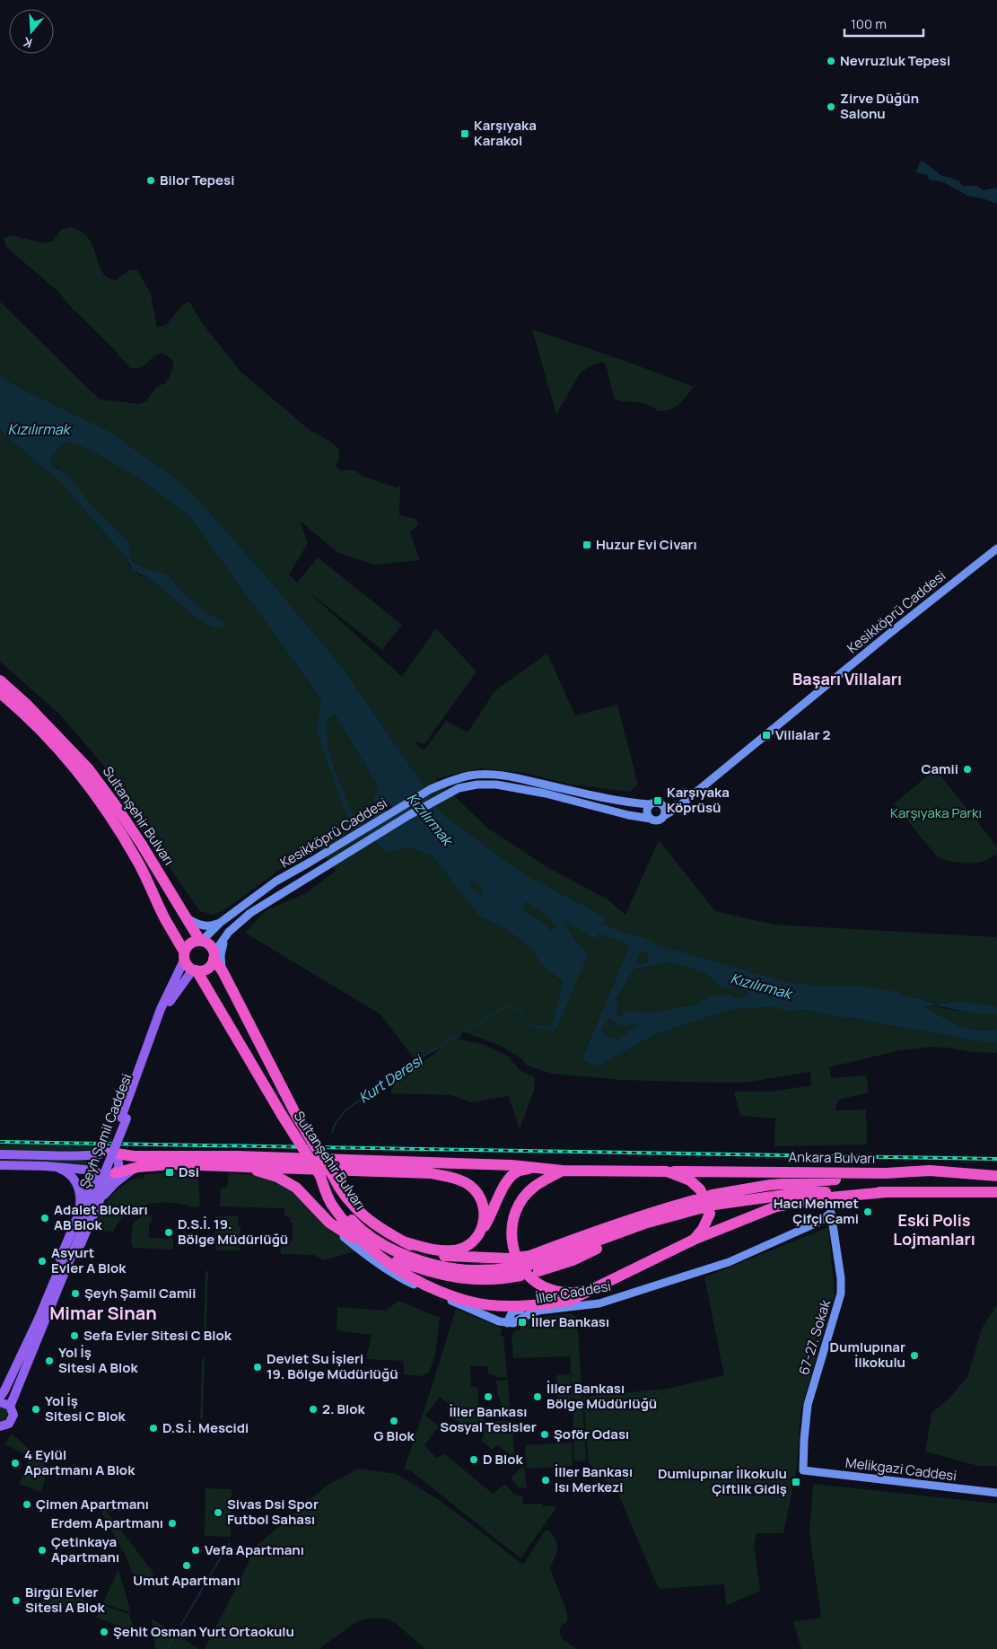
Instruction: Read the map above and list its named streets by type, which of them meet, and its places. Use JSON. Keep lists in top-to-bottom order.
{
  "streets": {
    "highway": ["Sultanşehir Bulvarı", "Ankara Bulvarı"],
    "main road": ["Şeyh Şamil Caddesi"],
    "street": [
      "Kesikköprü Caddesi",
      "İller Caddesi",
      "67-27. Sokak",
      "Melikgazi Caddesi"
    ]
  },
  "crossings": [
    ["Kesikköprü Caddesi", "Sultanşehir Bulvarı"],
    ["Kesikköprü Caddesi", "Şeyh Şamil Caddesi"],
    ["Sultanşehir Bulvarı", "Şeyh Şamil Caddesi"],
    ["Sultanşehir Bulvarı", "Ankara Bulvarı"],
    ["İller Caddesi", "67-27. Sokak"],
    ["67-27. Sokak", "Melikgazi Caddesi"]
  ],
  "districts": ["Başarı Villaları", "Eski Polis Lojmanları", "Mimar Sinan"],
  "water": ["Kızılırmak", "Kurt Deresi"],
  "parks": ["Karşıyaka Parkı"],
  "places": {
    "other": [
      "Nevruzluk Tepesi",
      "Zirve Düğün Salonu",
      "Bilor Tepesi",
      "Camii",
      "Hacı Mehmet Çifçi Cami",
      "Adalet Blokları AB Blok",
      "D.S.İ. 19. Bölge Müdürlüğü",
      "Asyurt Evler A Blok",
      "Şeyh Şamil Camii",
      "Sefa Evler Sitesi C Blok",
      "Dumlupınar İlkokulu",
      "Yol İş Sitesi A Blok",
      "Devlet Su İşleri 19. Bölge Müdürlüğü",
      "İller Bankası Sosyal Tesisler",
      "İller Bankası Bölge Müdürlüğü",
      "Yol İş Sitesi C Blok",
      "2. Blok",
      "G Blok",
      "D.S.İ. Mescidi",
      "Şoför Odası",
      "D Blok",
      "4 Eylül Apartmanı A Blok",
      "İller Bankası Isı Merkezi",
      "Çimen Apartmanı",
      "Sivas Dsi Spor Futbol Sahası",
      "Erdem Apartmanı",
      "Çetinkaya Apartmanı",
      "Vefa Apartmanı",
      "Umut Apartmanı",
      "Birgül Evler Sitesi A Blok",
      "Şehit Osman Yurt Ortaokulu"
    ],
    "transit": [
      "Karşıyaka Karakol",
      "Huzur Evi Civarı",
      "Villalar 2",
      "Karşıyaka Köprüsü",
      "Dsi",
      "İller Bankası",
      "Dumlupınar İlkokulu Çiftlik Gidiş"
    ]
  },
  "scale_bar": "100 m",
  "north": "bottom"
}
